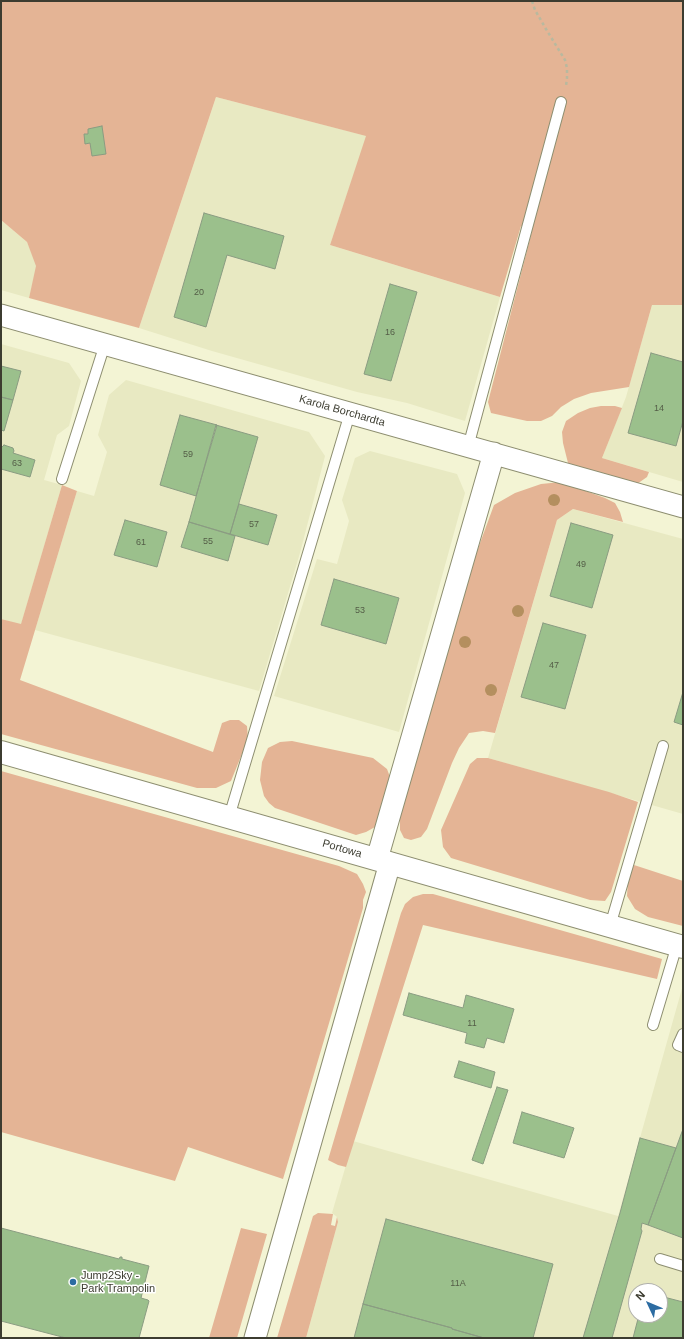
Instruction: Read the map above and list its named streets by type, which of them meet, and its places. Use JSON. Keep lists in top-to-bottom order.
{
  "streets": {
    "main road": ["Portowa"],
    "street": ["Karola Borchardta"]
  },
  "places": ["Jump2Sky - Park Trampolin"],
  "house_numbers": [
    "20",
    "16",
    "14",
    "59",
    "63",
    "57",
    "55",
    "61",
    "49",
    "53",
    "47",
    "11",
    "11A"
  ],
  "north": "top left"
}
